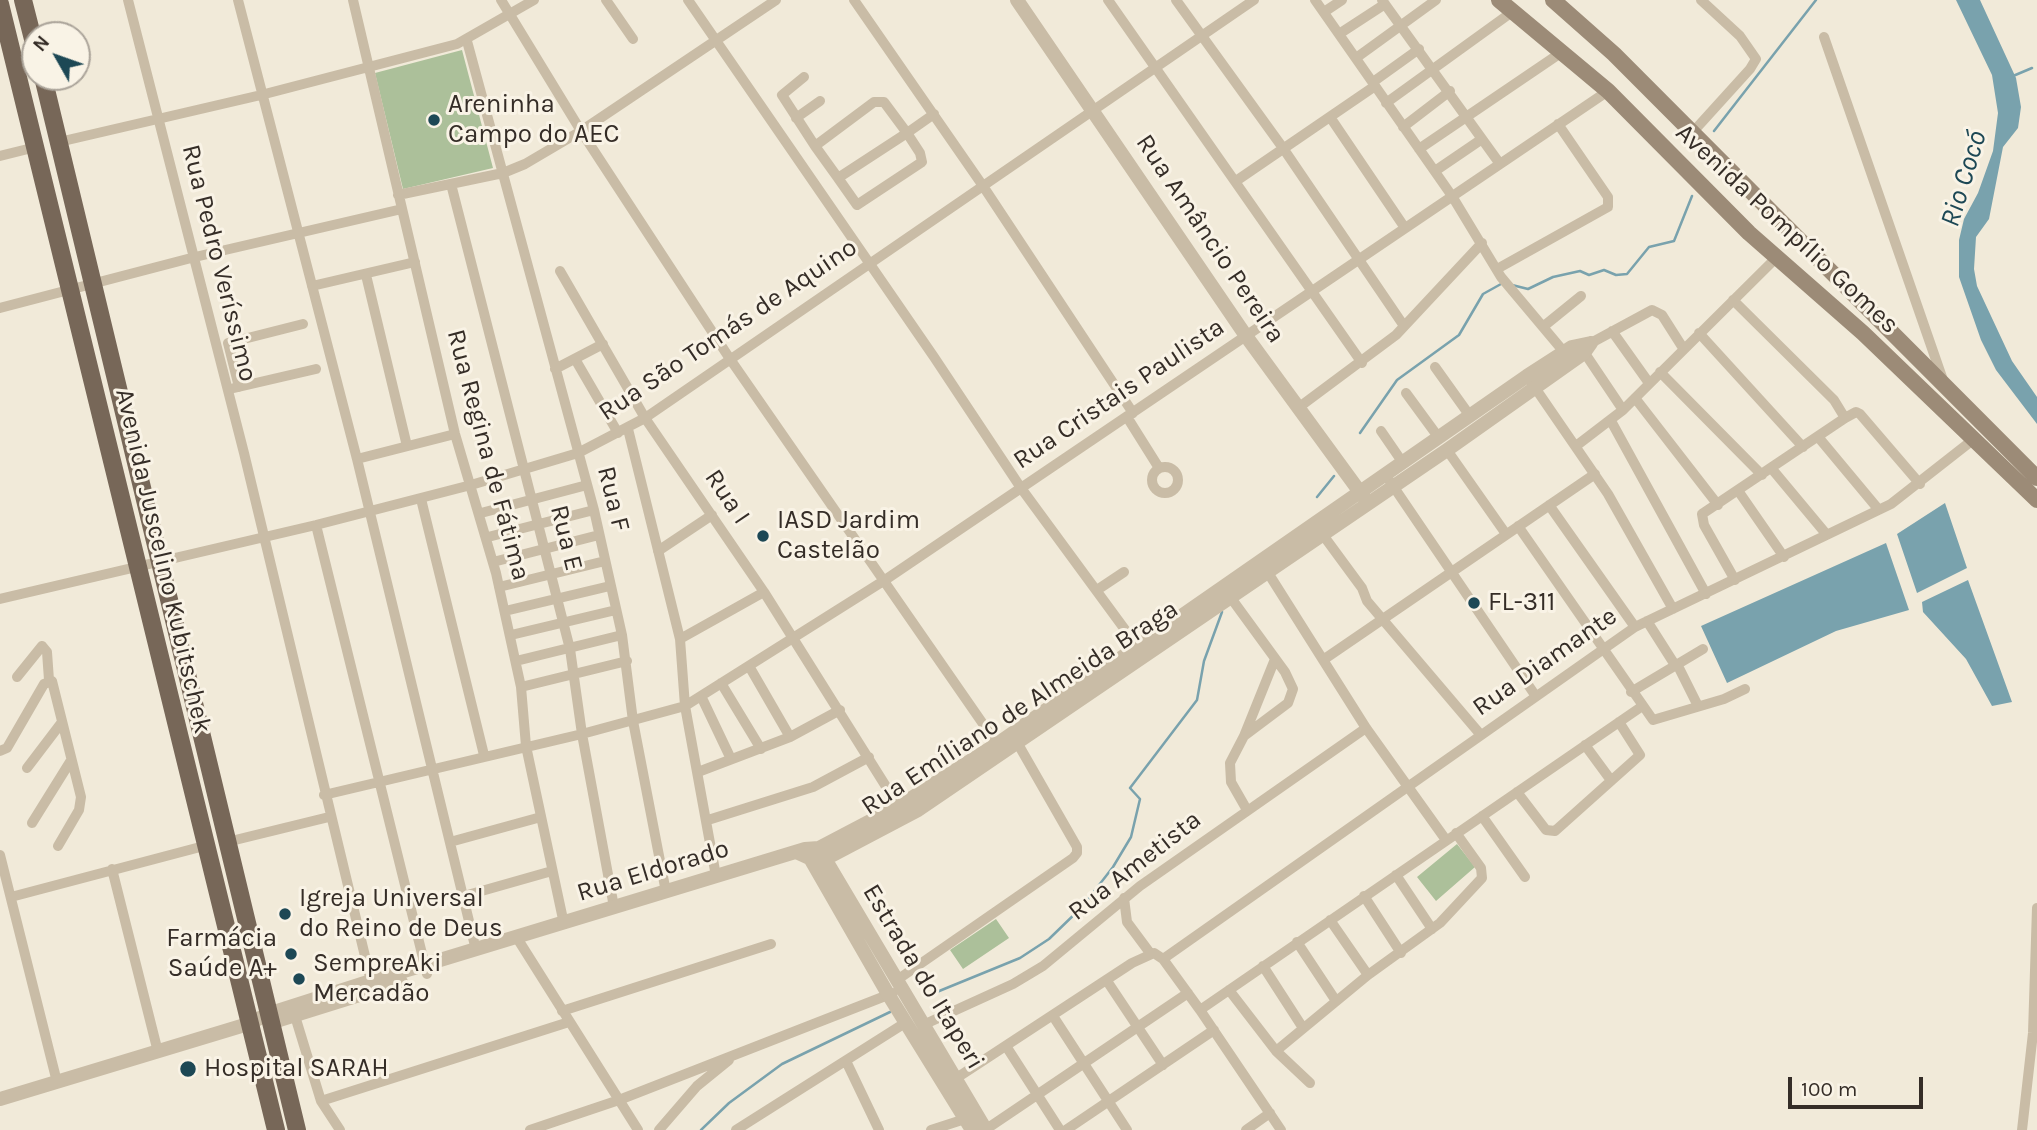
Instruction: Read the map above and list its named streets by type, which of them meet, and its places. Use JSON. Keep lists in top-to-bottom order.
{
  "streets": {
    "main road": ["Avenida Pompílio Gomes", "Avenida Juscelino Kubitschek"],
    "street": [
      "Rua Amâncio Pereira",
      "Rua Pedro Veríssimo",
      "Rua São Tomás de Aquino",
      "Rua Cristais Paulista",
      "Rua Regina de Fátima",
      "Rua I",
      "Rua F",
      "Rua E",
      "Rua Diamante",
      "Rua Emíliano de Almeida Braga",
      "Rua Ametista",
      "Rua Eldorado",
      "Estrada do Itaperi"
    ]
  },
  "crossings": [
    ["Avenida Pompílio Gomes", "Rua Cristais Paulista"],
    ["Avenida Pompílio Gomes", "Rua Diamante"],
    ["Rua Amâncio Pereira", "Rua São Tomás de Aquino"],
    ["Rua Amâncio Pereira", "Rua Cristais Paulista"],
    ["Rua Amâncio Pereira", "Rua Emíliano de Almeida Braga"],
    ["Rua Pedro Veríssimo", "Rua São Tomás de Aquino"],
    ["Rua Pedro Veríssimo", "Rua Cristais Paulista"],
    ["Rua Pedro Veríssimo", "Rua Eldorado"],
    ["Rua São Tomás de Aquino", "Rua Regina de Fátima"],
    ["Rua São Tomás de Aquino", "Rua I"],
    ["Rua São Tomás de Aquino", "Rua F"],
    ["Rua São Tomás de Aquino", "Rua E"],
    ["Rua São Tomás de Aquino", "Avenida Juscelino Kubitschek"],
    ["Rua Cristais Paulista", "Rua Regina de Fátima"],
    ["Rua Cristais Paulista", "Rua I"],
    ["Rua Cristais Paulista", "Rua F"],
    ["Rua Cristais Paulista", "Rua E"],
    ["Rua Regina de Fátima", "Rua Eldorado"],
    ["Rua I", "Rua Emíliano de Almeida Braga"],
    ["Rua F", "Rua Eldorado"],
    ["Rua E", "Rua Eldorado"],
    ["Avenida Juscelino Kubitschek", "Rua Eldorado"],
    ["Rua Diamante", "Estrada do Itaperi"],
    ["Rua Emíliano de Almeida Braga", "Rua Eldorado"],
    ["Rua Emíliano de Almeida Braga", "Estrada do Itaperi"],
    ["Rua Ametista", "Estrada do Itaperi"],
    ["Rua Eldorado", "Estrada do Itaperi"]
  ],
  "water": ["Rio Cocó"],
  "places": [
    "Areninha Campo do AEC",
    "IASD Jardim Castelão",
    "FL-311",
    "Igreja Universal do Reino de Deus",
    "Farmácia Saúde A+",
    "SempreAki Mercadão",
    "Hospital SARAH"
  ],
  "scale_bar": "100 m",
  "north": "top left"
}
